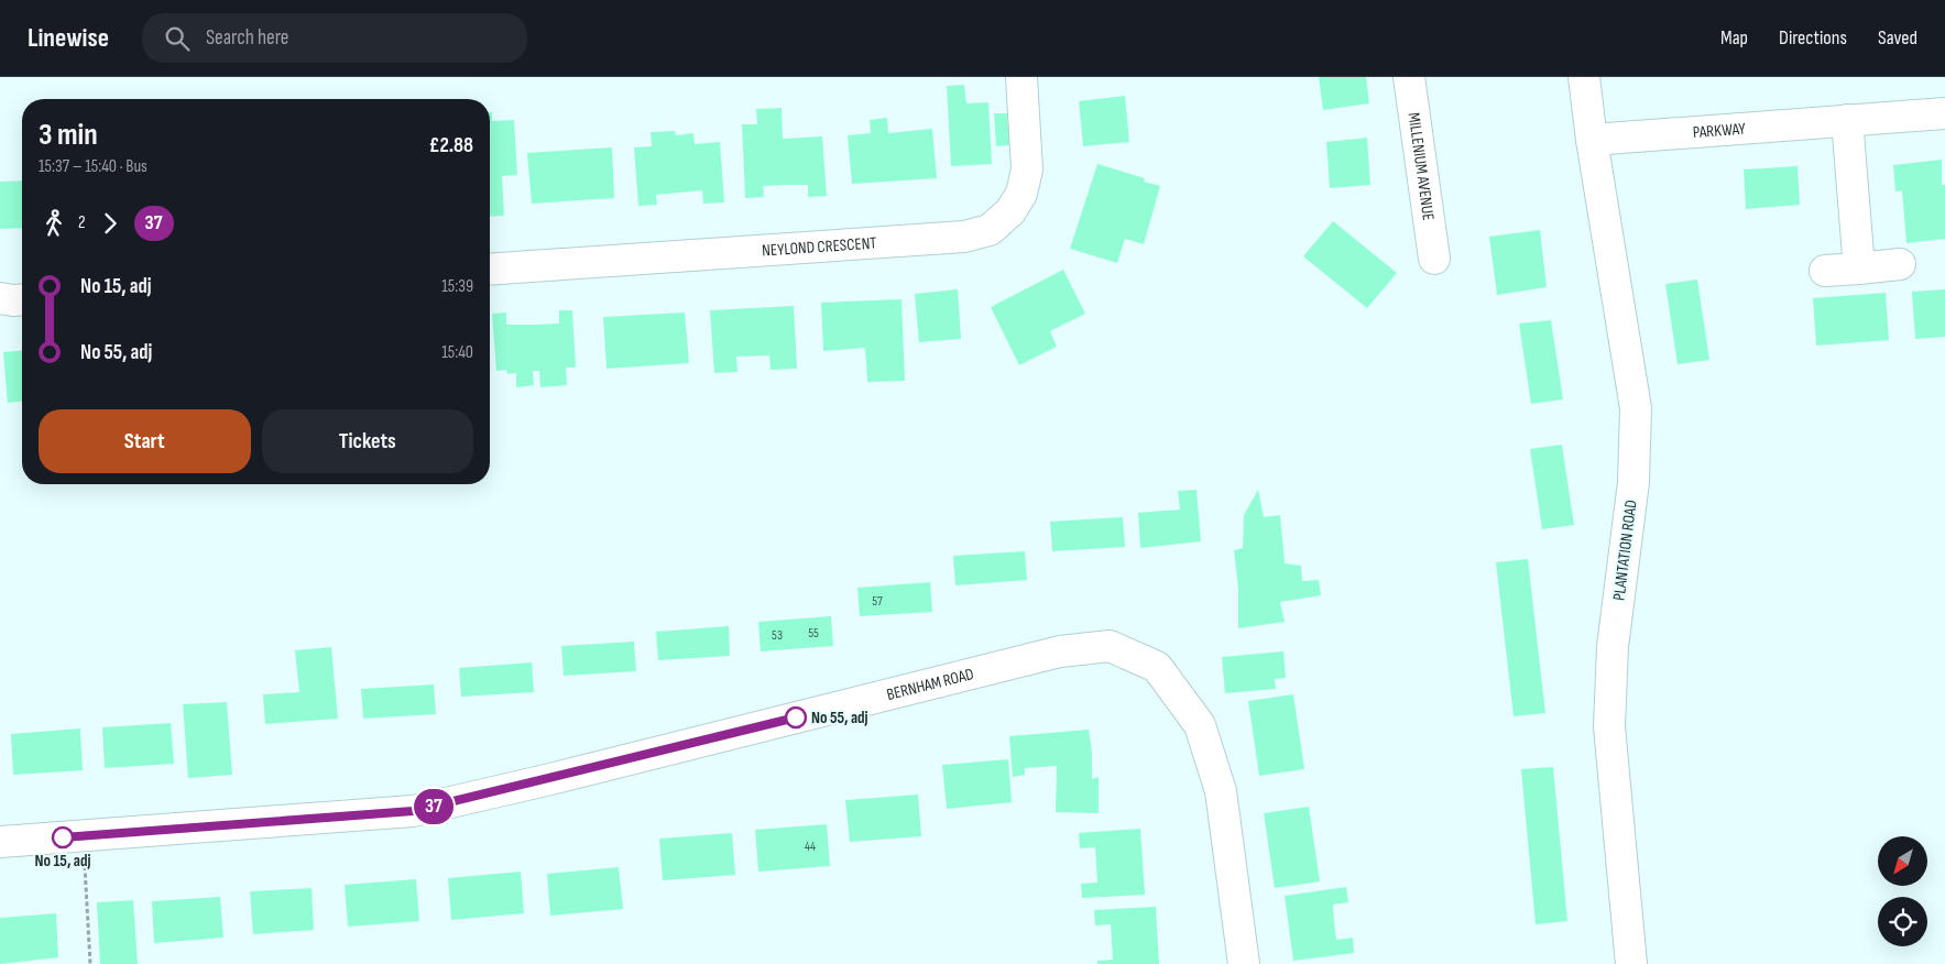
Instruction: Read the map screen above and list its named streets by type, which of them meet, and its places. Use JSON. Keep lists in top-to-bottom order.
{
  "streets": {
    "street": [
      "PARKWAY",
      "MILLENIUM AVENUE",
      "NEYLOND CRESCENT",
      "PLANTATION ROAD",
      "BERNHAM ROAD"
    ]
  },
  "crossings": [
    ["PARKWAY", "PLANTATION ROAD"]
  ],
  "places": ["No 55, adj", "No 15, adj"],
  "lines": ["bus line 37"],
  "house_numbers": [
    "57",
    "55",
    "53",
    "44"
  ],
  "north": "bottom left",
  "page": {
    "header": "Linewise",
    "search": "Search here",
    "nav": ["Map", "Directions", "Saved"],
    "on_map": "37",
    "heading": ["3 min", "15:37 – 15:40 · Bus", "£2.88"],
    "legs": ["2", "37"],
    "list": [
      {
        "name": "No 15, adj",
        "value": "15:39"
      },
      {
        "name": "No 55, adj",
        "value": "15:40"
      }
    ],
    "buttons": ["Start", "Tickets"]
  }
}
